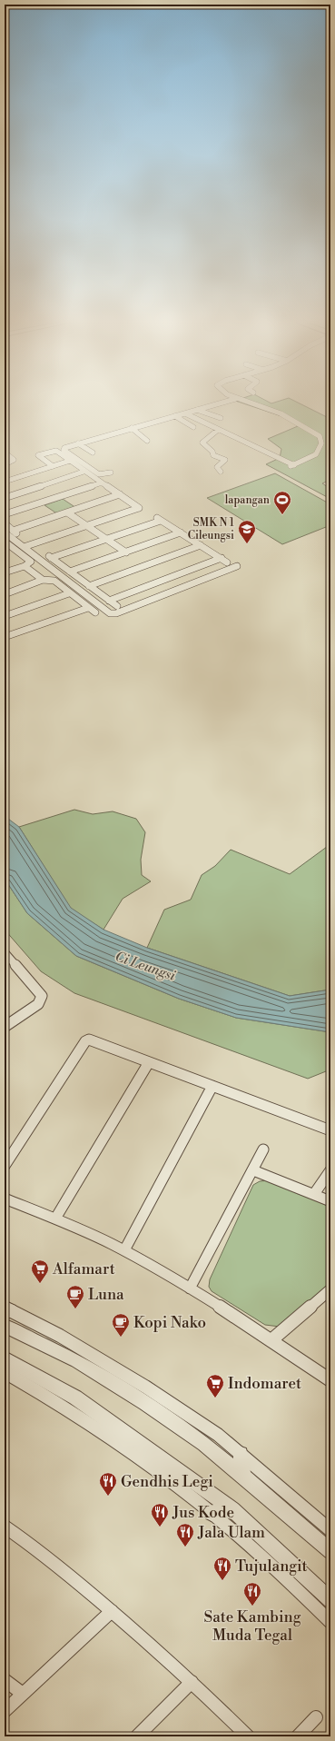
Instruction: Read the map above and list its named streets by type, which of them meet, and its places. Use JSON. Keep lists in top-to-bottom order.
{
  "water": ["Ci Leungsi"],
  "places": {
    "sports": ["lapangan"],
    "school or university": ["SMK N 1 Cileungsi"],
    "supermarket": ["Alfamart", "Indomaret"],
    "cafe": ["Luna", "Kopi Nako"],
    "restaurant": [
      "Gendhis Legi",
      "Jus Kode",
      "Jala Ulam",
      "Tujulangit",
      "Sate Kambing Muda Tegal"
    ]
  }
}
